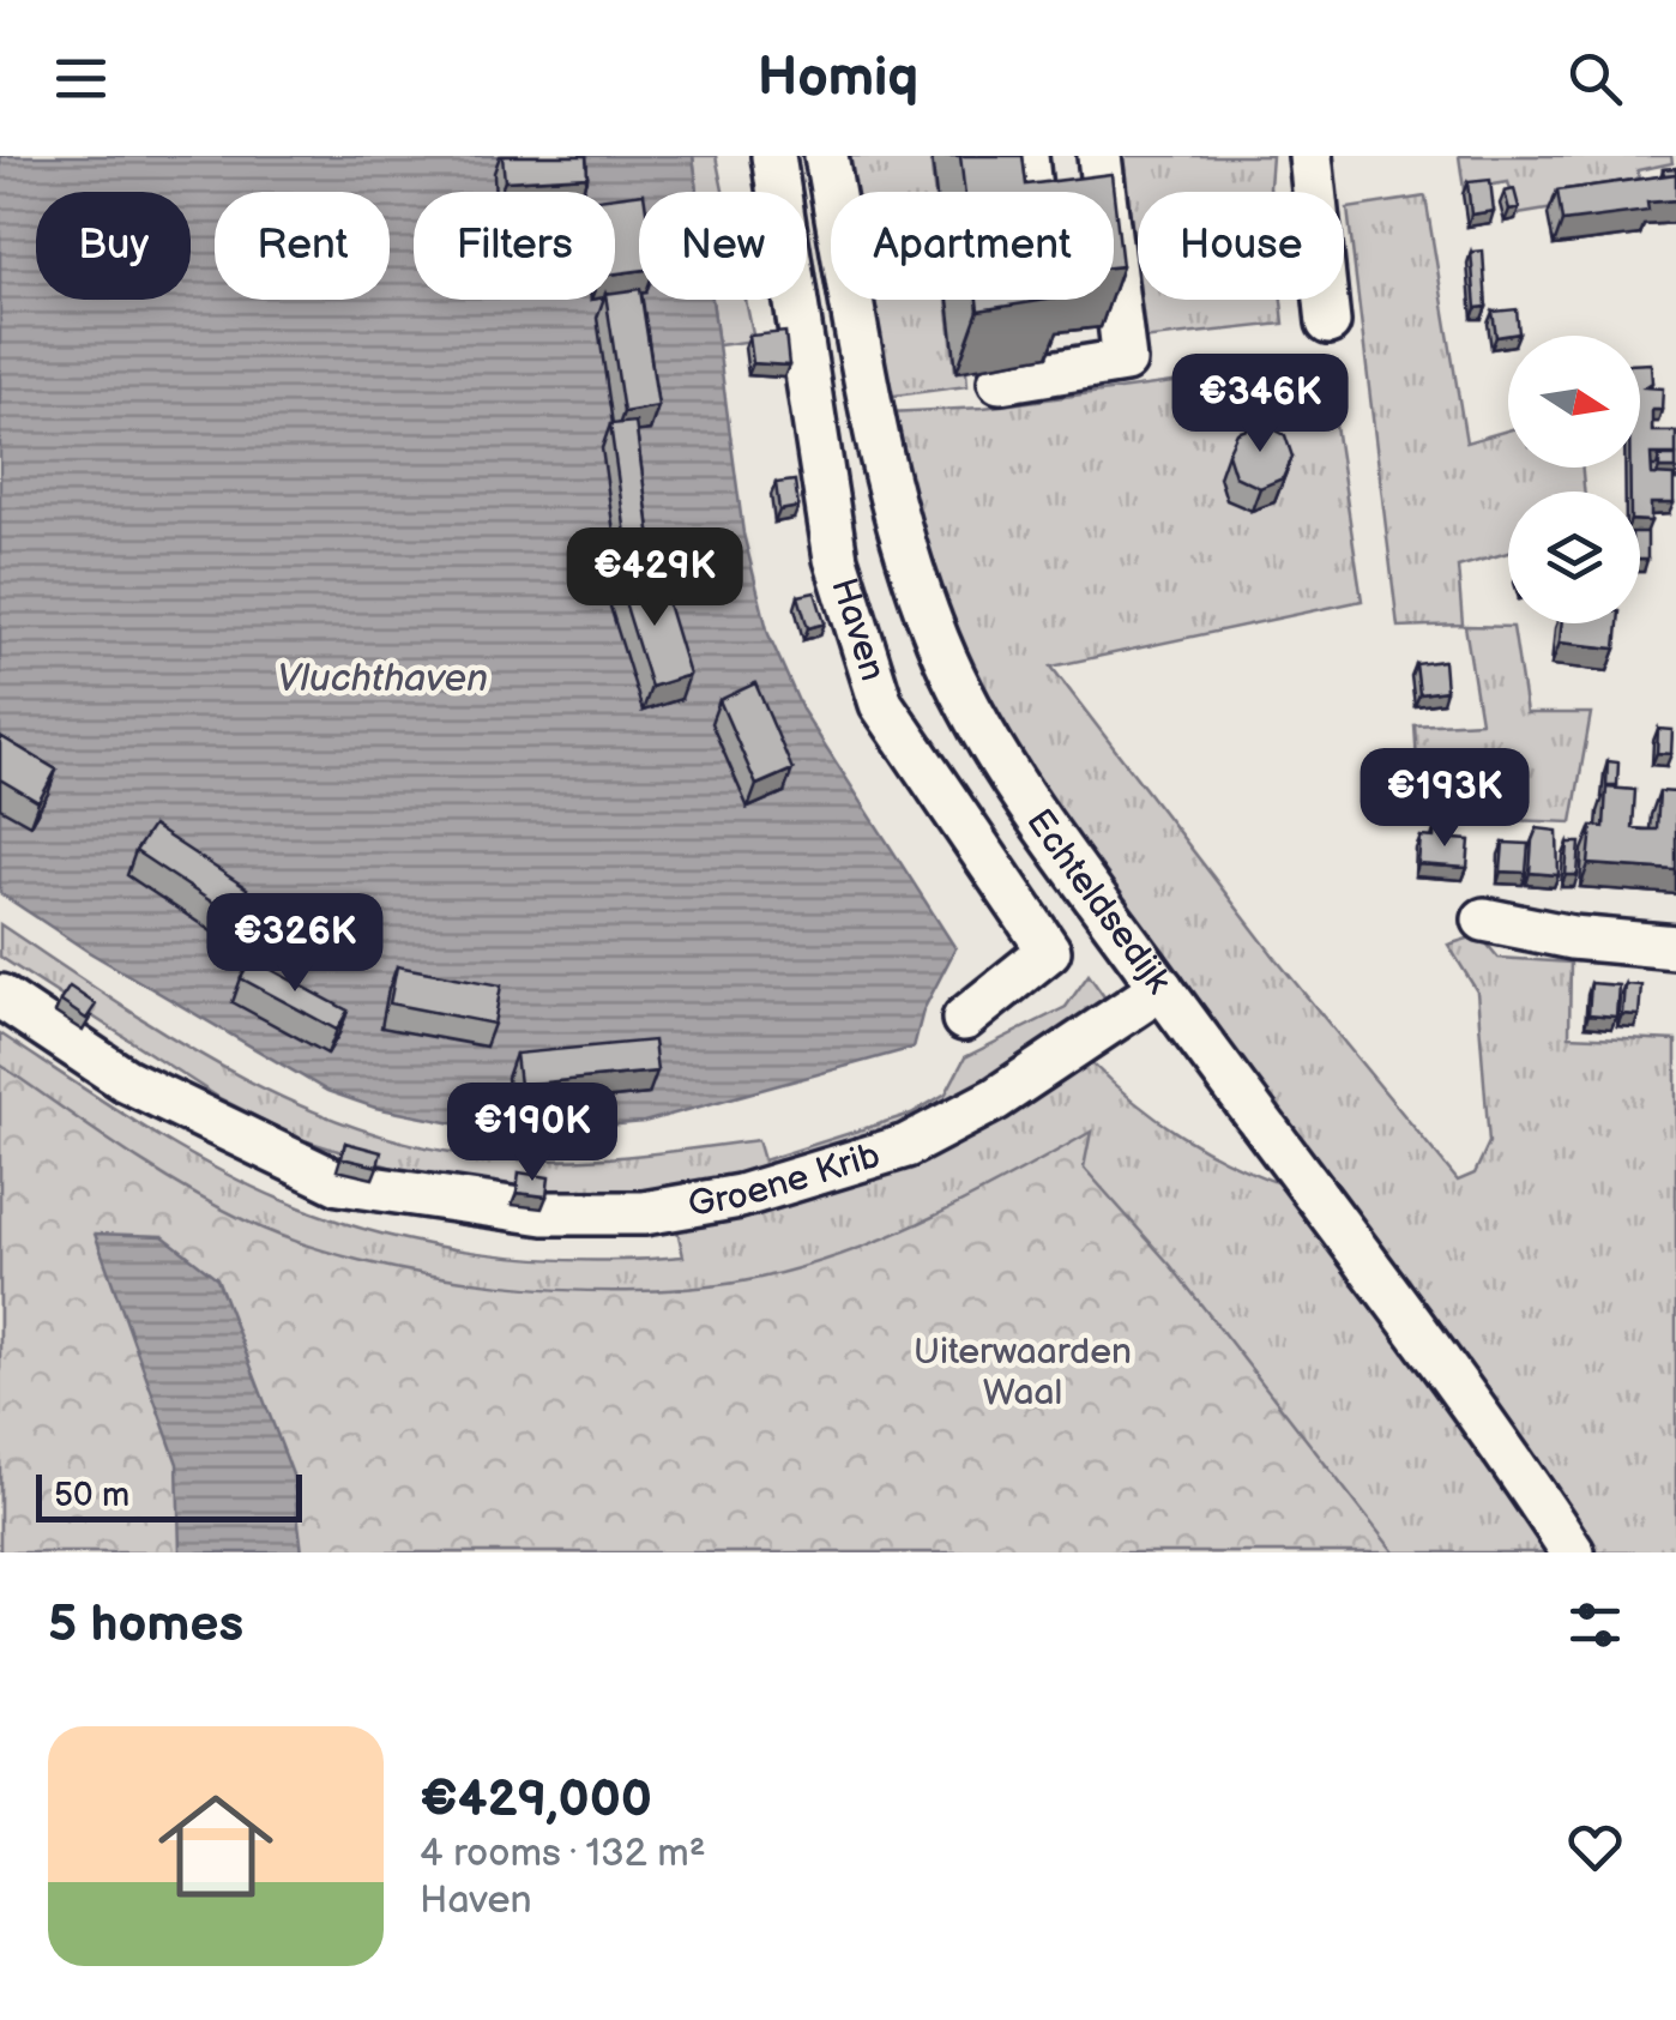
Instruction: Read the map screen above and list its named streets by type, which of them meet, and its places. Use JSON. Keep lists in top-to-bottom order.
{
  "streets": {
    "street": ["Haven", "Echteldsedijk", "Groene Krib"]
  },
  "crossings": [
    ["Echteldsedijk", "Groene Krib"]
  ],
  "water": ["Vluchthaven"],
  "parks": ["Uiterwaarden Waal"],
  "scale_bar": "50 m",
  "north": "right",
  "page": {
    "header": "Homiq",
    "chip": [
      "Buy",
      "Rent",
      "Filters",
      "New",
      "Apartment",
      "House"
    ],
    "price": [
      "€346K",
      "€429K",
      "€193K",
      "€326K",
      "€190K"
    ],
    "scale": "50 m",
    "heading": "5 homes",
    "list": [
      {
        "name": "€429,000",
        "note": "4 rooms · 132 m² · Haven"
      }
    ]
  }
}
